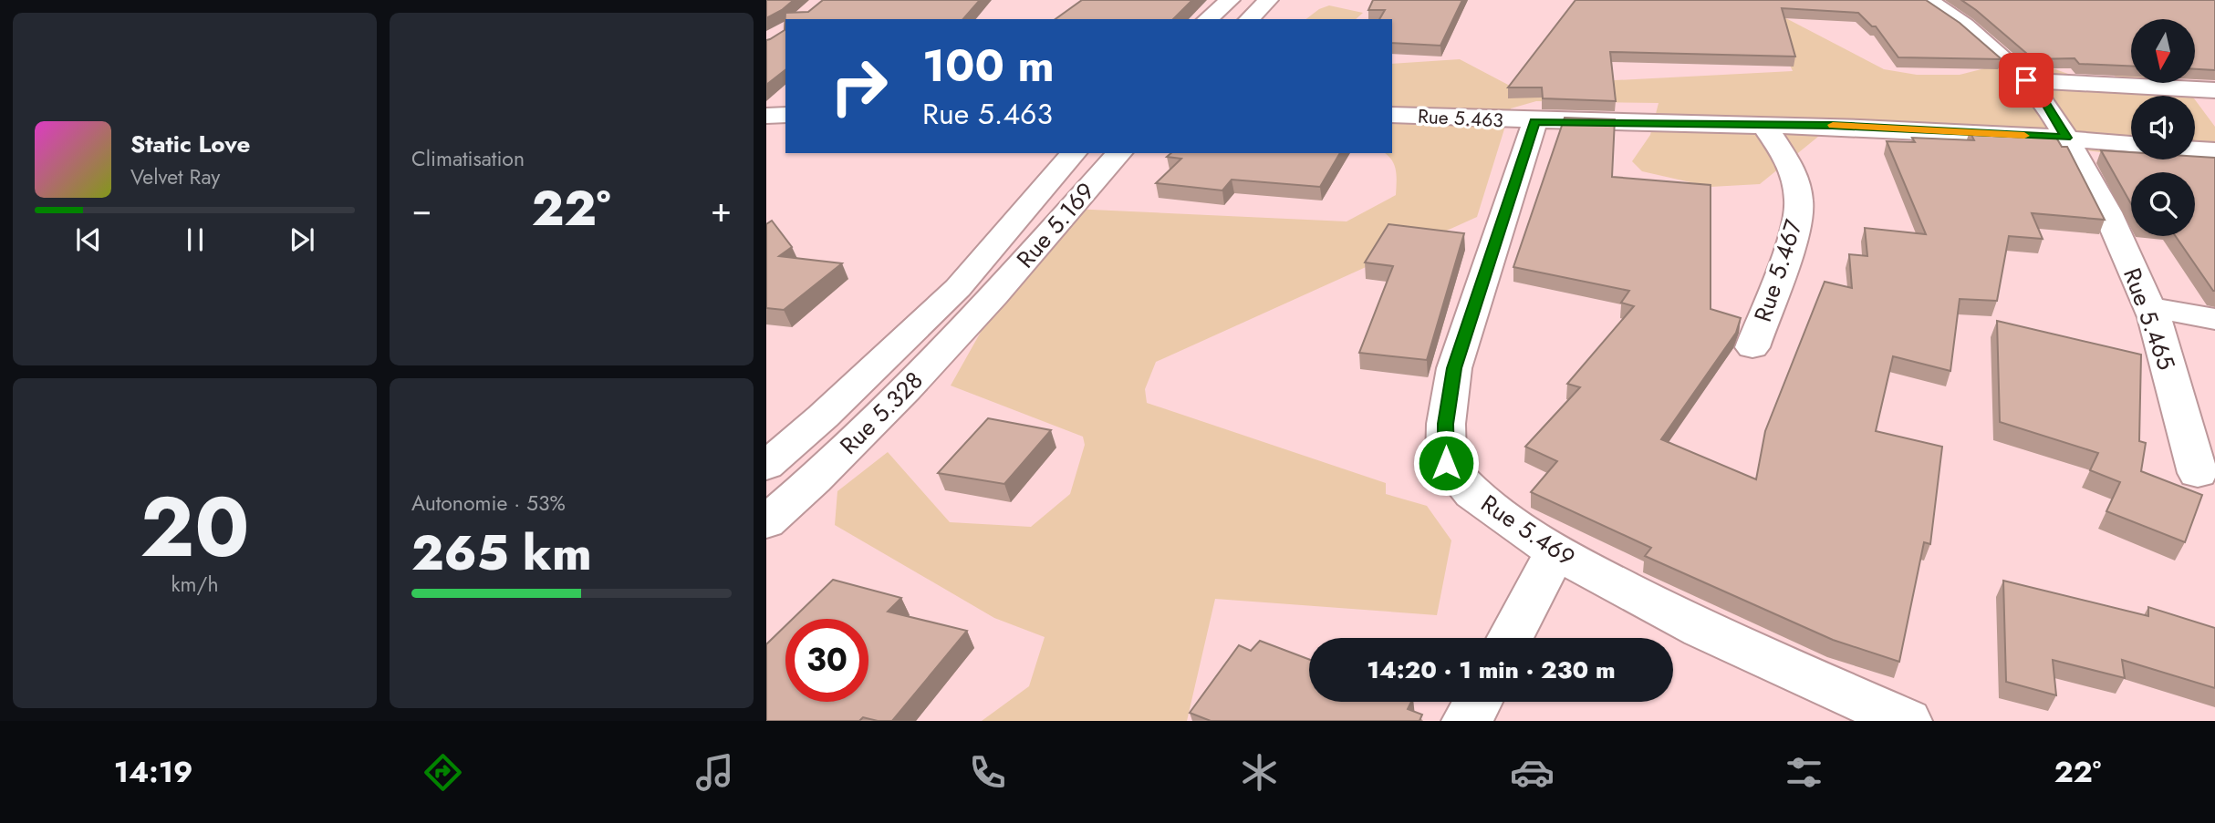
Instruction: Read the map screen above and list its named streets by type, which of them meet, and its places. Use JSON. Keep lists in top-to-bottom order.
{
  "streets": {
    "street": [
      "Rue 5.463",
      "Rue 5.169",
      "Rue 5.467",
      "Rue 5.465",
      "Rue 5.328",
      "Rue 5.469"
    ]
  },
  "crossings": [
    ["Rue 5.463", "Rue 5.467"],
    ["Rue 5.463", "Rue 5.465"],
    ["Rue 5.463", "Rue 5.469"],
    ["Rue 5.169", "Rue 5.328"]
  ],
  "north": "bottom",
  "page": {
    "tile": [
      "Climatisation",
      ["20", "km/h"],
      ["Autonomie · 53%", "265 km"]
    ],
    "turn": ["100 m", "Rue 5.463"],
    "song": ["Static Love", "Velvet Ray"],
    "heat": ["−", "22°", "+"],
    "limit": "30",
    "trip": "14:20 · 1 min · 230 m",
    "tabs": ["14:19", "22°"]
  }
}
